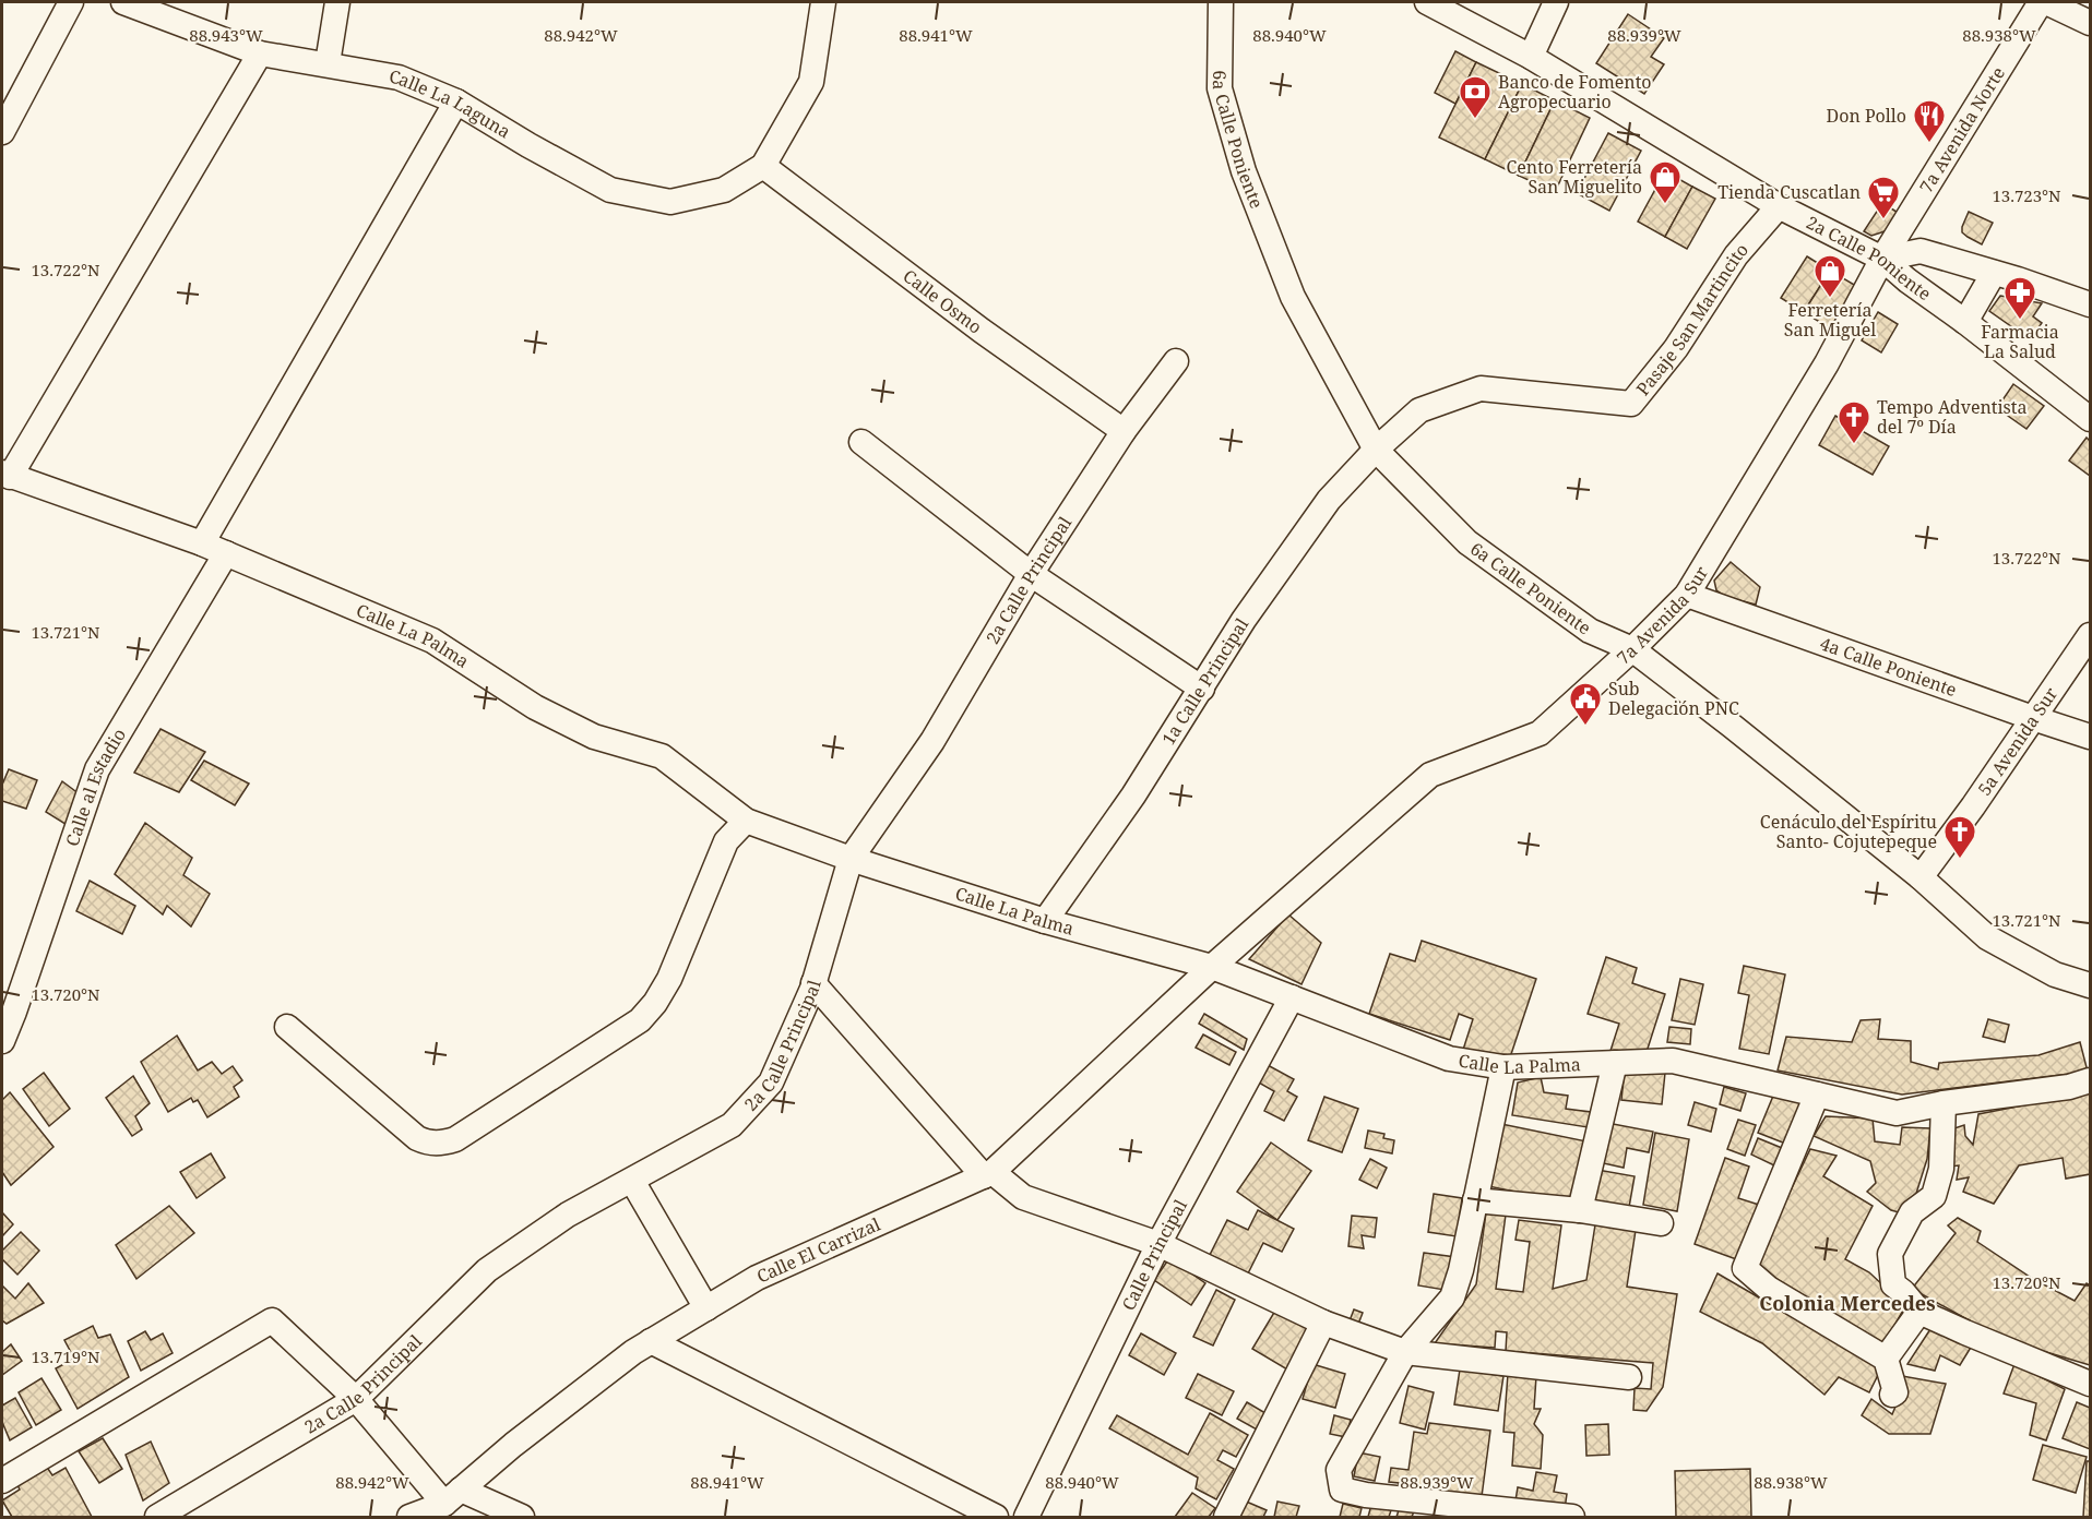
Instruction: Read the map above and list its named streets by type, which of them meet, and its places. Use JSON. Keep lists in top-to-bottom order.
{
  "streets": {
    "street": [
      "Calle La Laguna",
      "7a Avenida Norte",
      "6a Calle Poniente",
      "2a Calle Poniente",
      "Calle Osmo",
      "Pasaje San Martincito",
      "2a Calle Principal",
      "7a Avenida Sur",
      "Calle La Palma",
      "4a Calle Poniente",
      "1a Calle Principal",
      "5a Avenida Sur",
      "Calle al Estadio",
      "Calle El Carrizal",
      "Calle Principal"
    ]
  },
  "crossings": [
    ["Calle La Laguna", "Calle Osmo"],
    ["7a Avenida Norte", "2a Calle Poniente"],
    ["7a Avenida Norte", "7a Avenida Sur"],
    ["6a Calle Poniente", "Pasaje San Martincito"],
    ["6a Calle Poniente", "7a Avenida Sur"],
    ["6a Calle Poniente", "1a Calle Principal"],
    ["6a Calle Poniente", "5a Avenida Sur"],
    ["2a Calle Poniente", "Pasaje San Martincito"],
    ["2a Calle Poniente", "7a Avenida Sur"],
    ["Calle Osmo", "2a Calle Principal"],
    ["Pasaje San Martincito", "1a Calle Principal"],
    ["2a Calle Principal", "Calle La Palma"],
    ["7a Avenida Sur", "Calle La Palma"],
    ["7a Avenida Sur", "4a Calle Poniente"],
    ["7a Avenida Sur", "Calle El Carrizal"],
    ["Calle La Palma", "1a Calle Principal"],
    ["Calle La Palma", "Calle al Estadio"],
    ["Calle La Palma", "Calle El Carrizal"],
    ["Calle La Palma", "Calle Principal"],
    ["4a Calle Poniente", "5a Avenida Sur"]
  ],
  "districts": ["Colonia Mercedes"],
  "places": {
    "bank": ["Banco de Fomento Agropecuario"],
    "restaurant": ["Don Pollo"],
    "shop": ["Cento Ferretería San Miguelito", "Ferretería San Miguel"],
    "supermarket": ["Tienda Cuscatlan"],
    "pharmacy": ["Farmacia La Salud"],
    "church": ["Tempo Adventista del 7º Día", "Cenáculo del Espíritu Santo- Cojutepeque"],
    "public building": ["Sub Delegación PNC"]
  },
  "coordinates": [
    "88.943°W",
    "88.942°W",
    "88.941°W",
    "88.940°W",
    "88.939°W",
    "88.938°W",
    "13.723°N",
    "13.722°N",
    "13.721°N",
    "13.720°N",
    "13.719°N"
  ]
}
